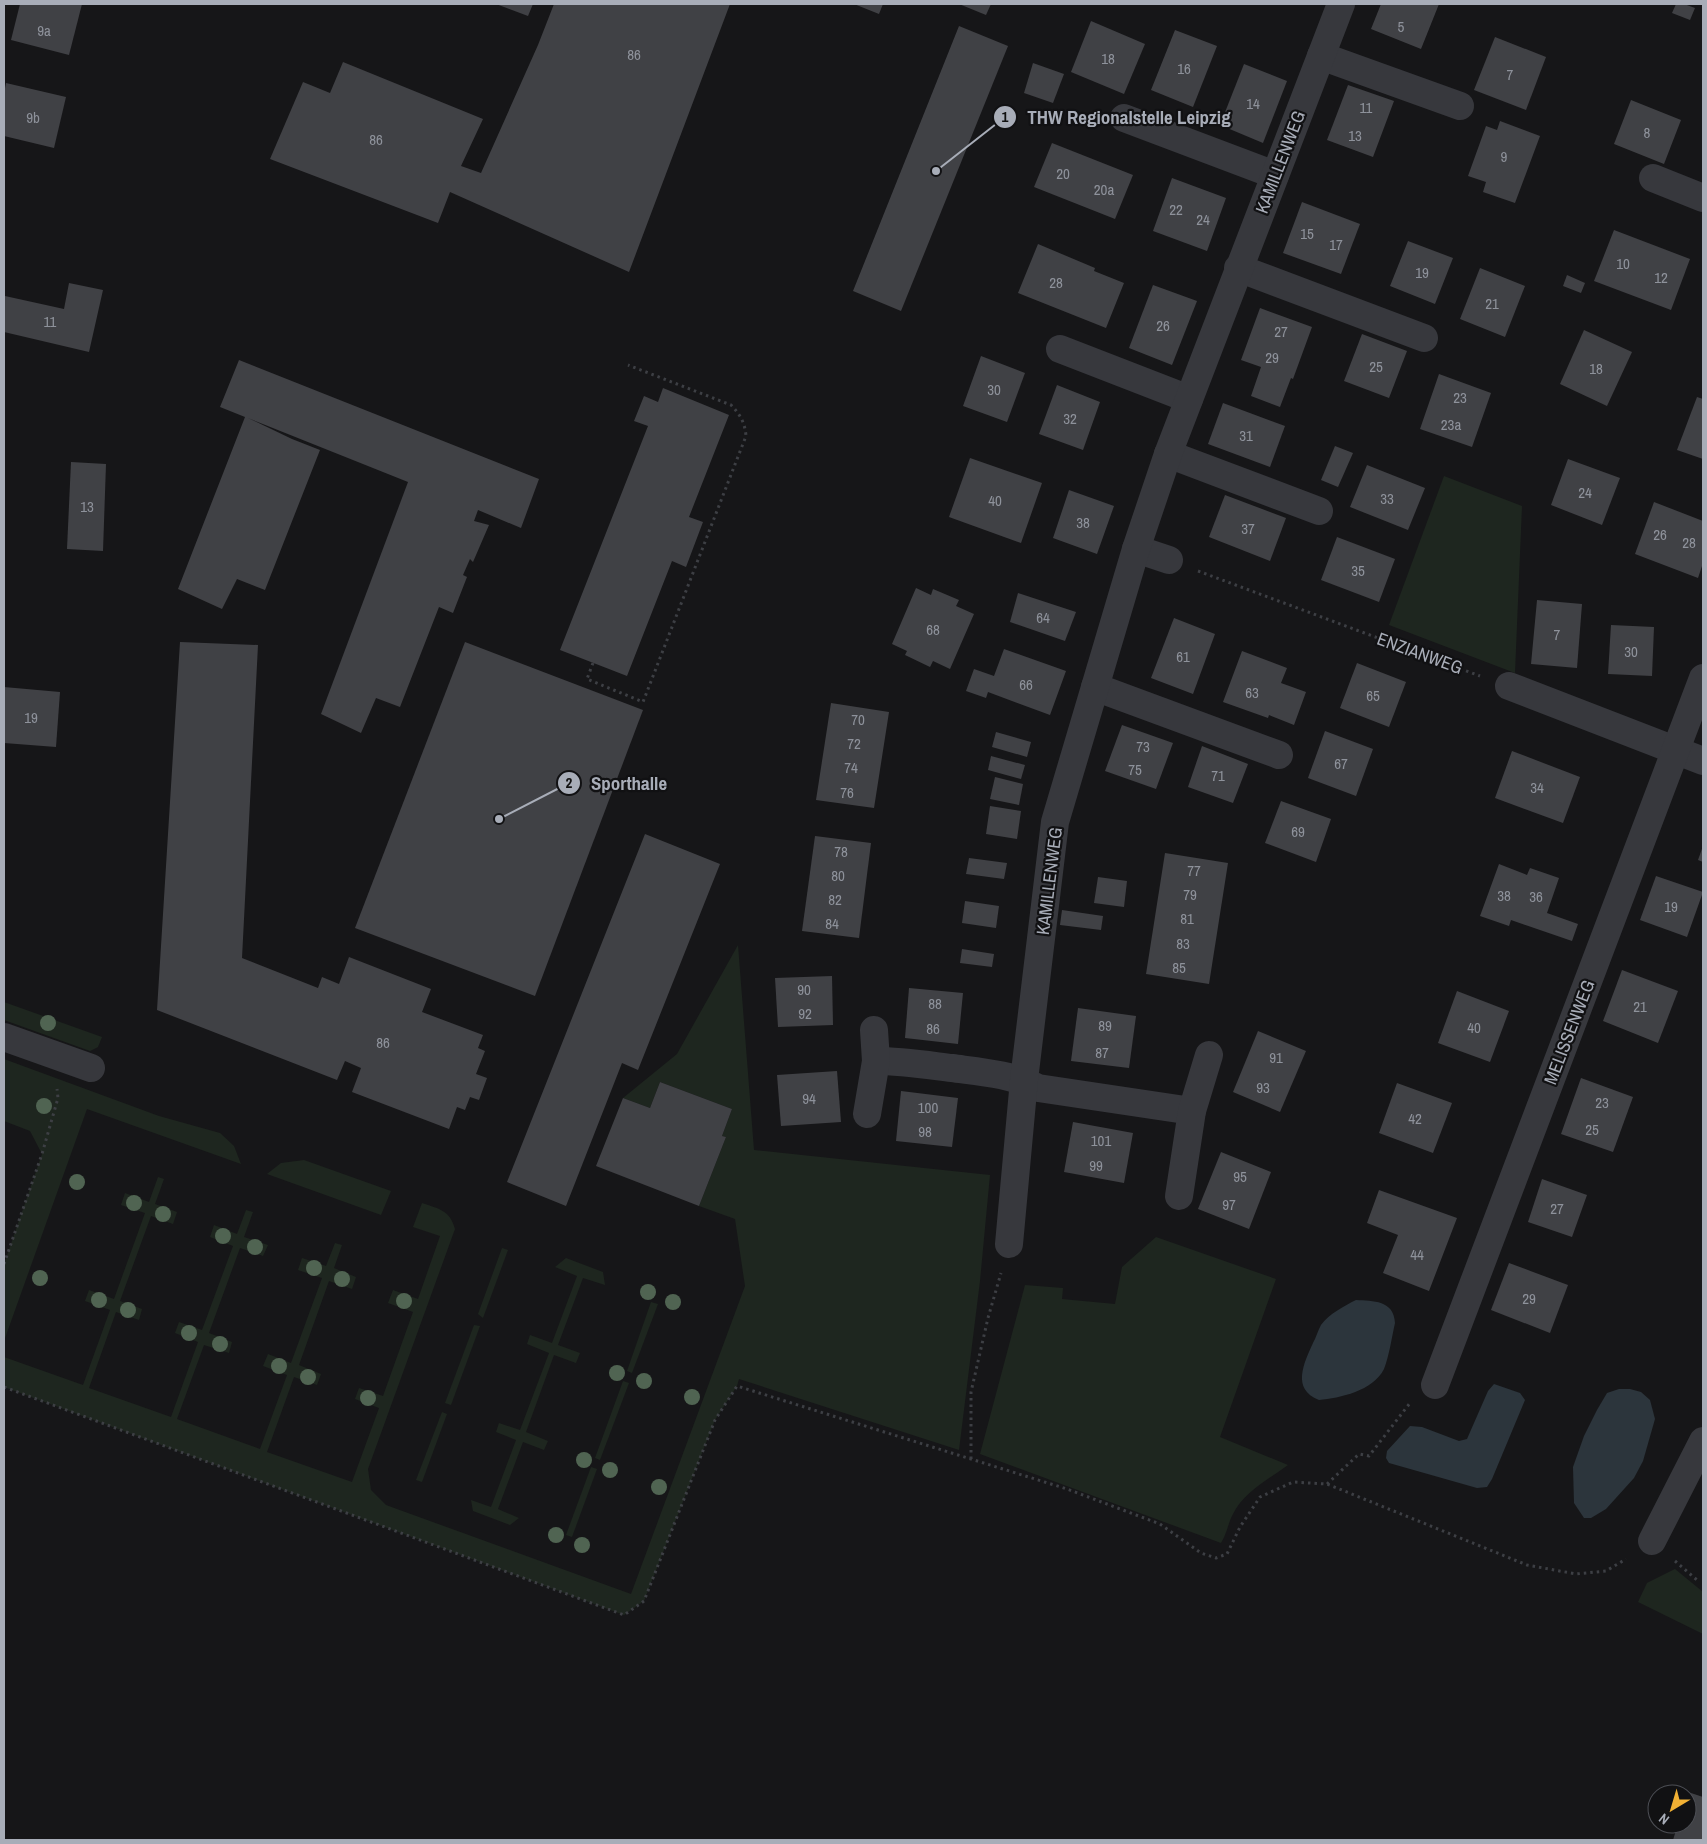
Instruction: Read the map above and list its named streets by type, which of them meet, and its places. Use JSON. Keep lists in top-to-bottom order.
{
  "streets": {
    "street": ["KAMILLENWEG", "MELISSENWEG"],
    "path": ["ENZIANWEG"]
  },
  "places": ["THW Regionalstelle Leipzig", "Sporthalle"],
  "house_numbers": [
    "5",
    "9a",
    "86",
    "18",
    "16",
    "7",
    "14",
    "11",
    "9b",
    "8",
    "13",
    "86",
    "9",
    "20",
    "20a",
    "22",
    "24",
    "15",
    "17",
    "10",
    "19",
    "12",
    "28",
    "21",
    "11",
    "26",
    "27",
    "29",
    "25",
    "18",
    "30",
    "23",
    "32",
    "23a",
    "31",
    "24",
    "33",
    "40",
    "13",
    "38",
    "37",
    "26",
    "28",
    "35",
    "64",
    "68",
    "7",
    "30",
    "61",
    "66",
    "63",
    "65",
    "19",
    "70",
    "72",
    "73",
    "67",
    "74",
    "75",
    "71",
    "34",
    "76",
    "69",
    "78",
    "77",
    "80",
    "79",
    "38",
    "36",
    "82",
    "19",
    "81",
    "84",
    "83",
    "85",
    "90",
    "88",
    "21",
    "92",
    "89",
    "40",
    "86",
    "86",
    "87",
    "91",
    "93",
    "94",
    "23",
    "100",
    "42",
    "25",
    "98",
    "101",
    "99",
    "95",
    "97",
    "27",
    "44",
    "29"
  ],
  "north": "bottom left"
}
